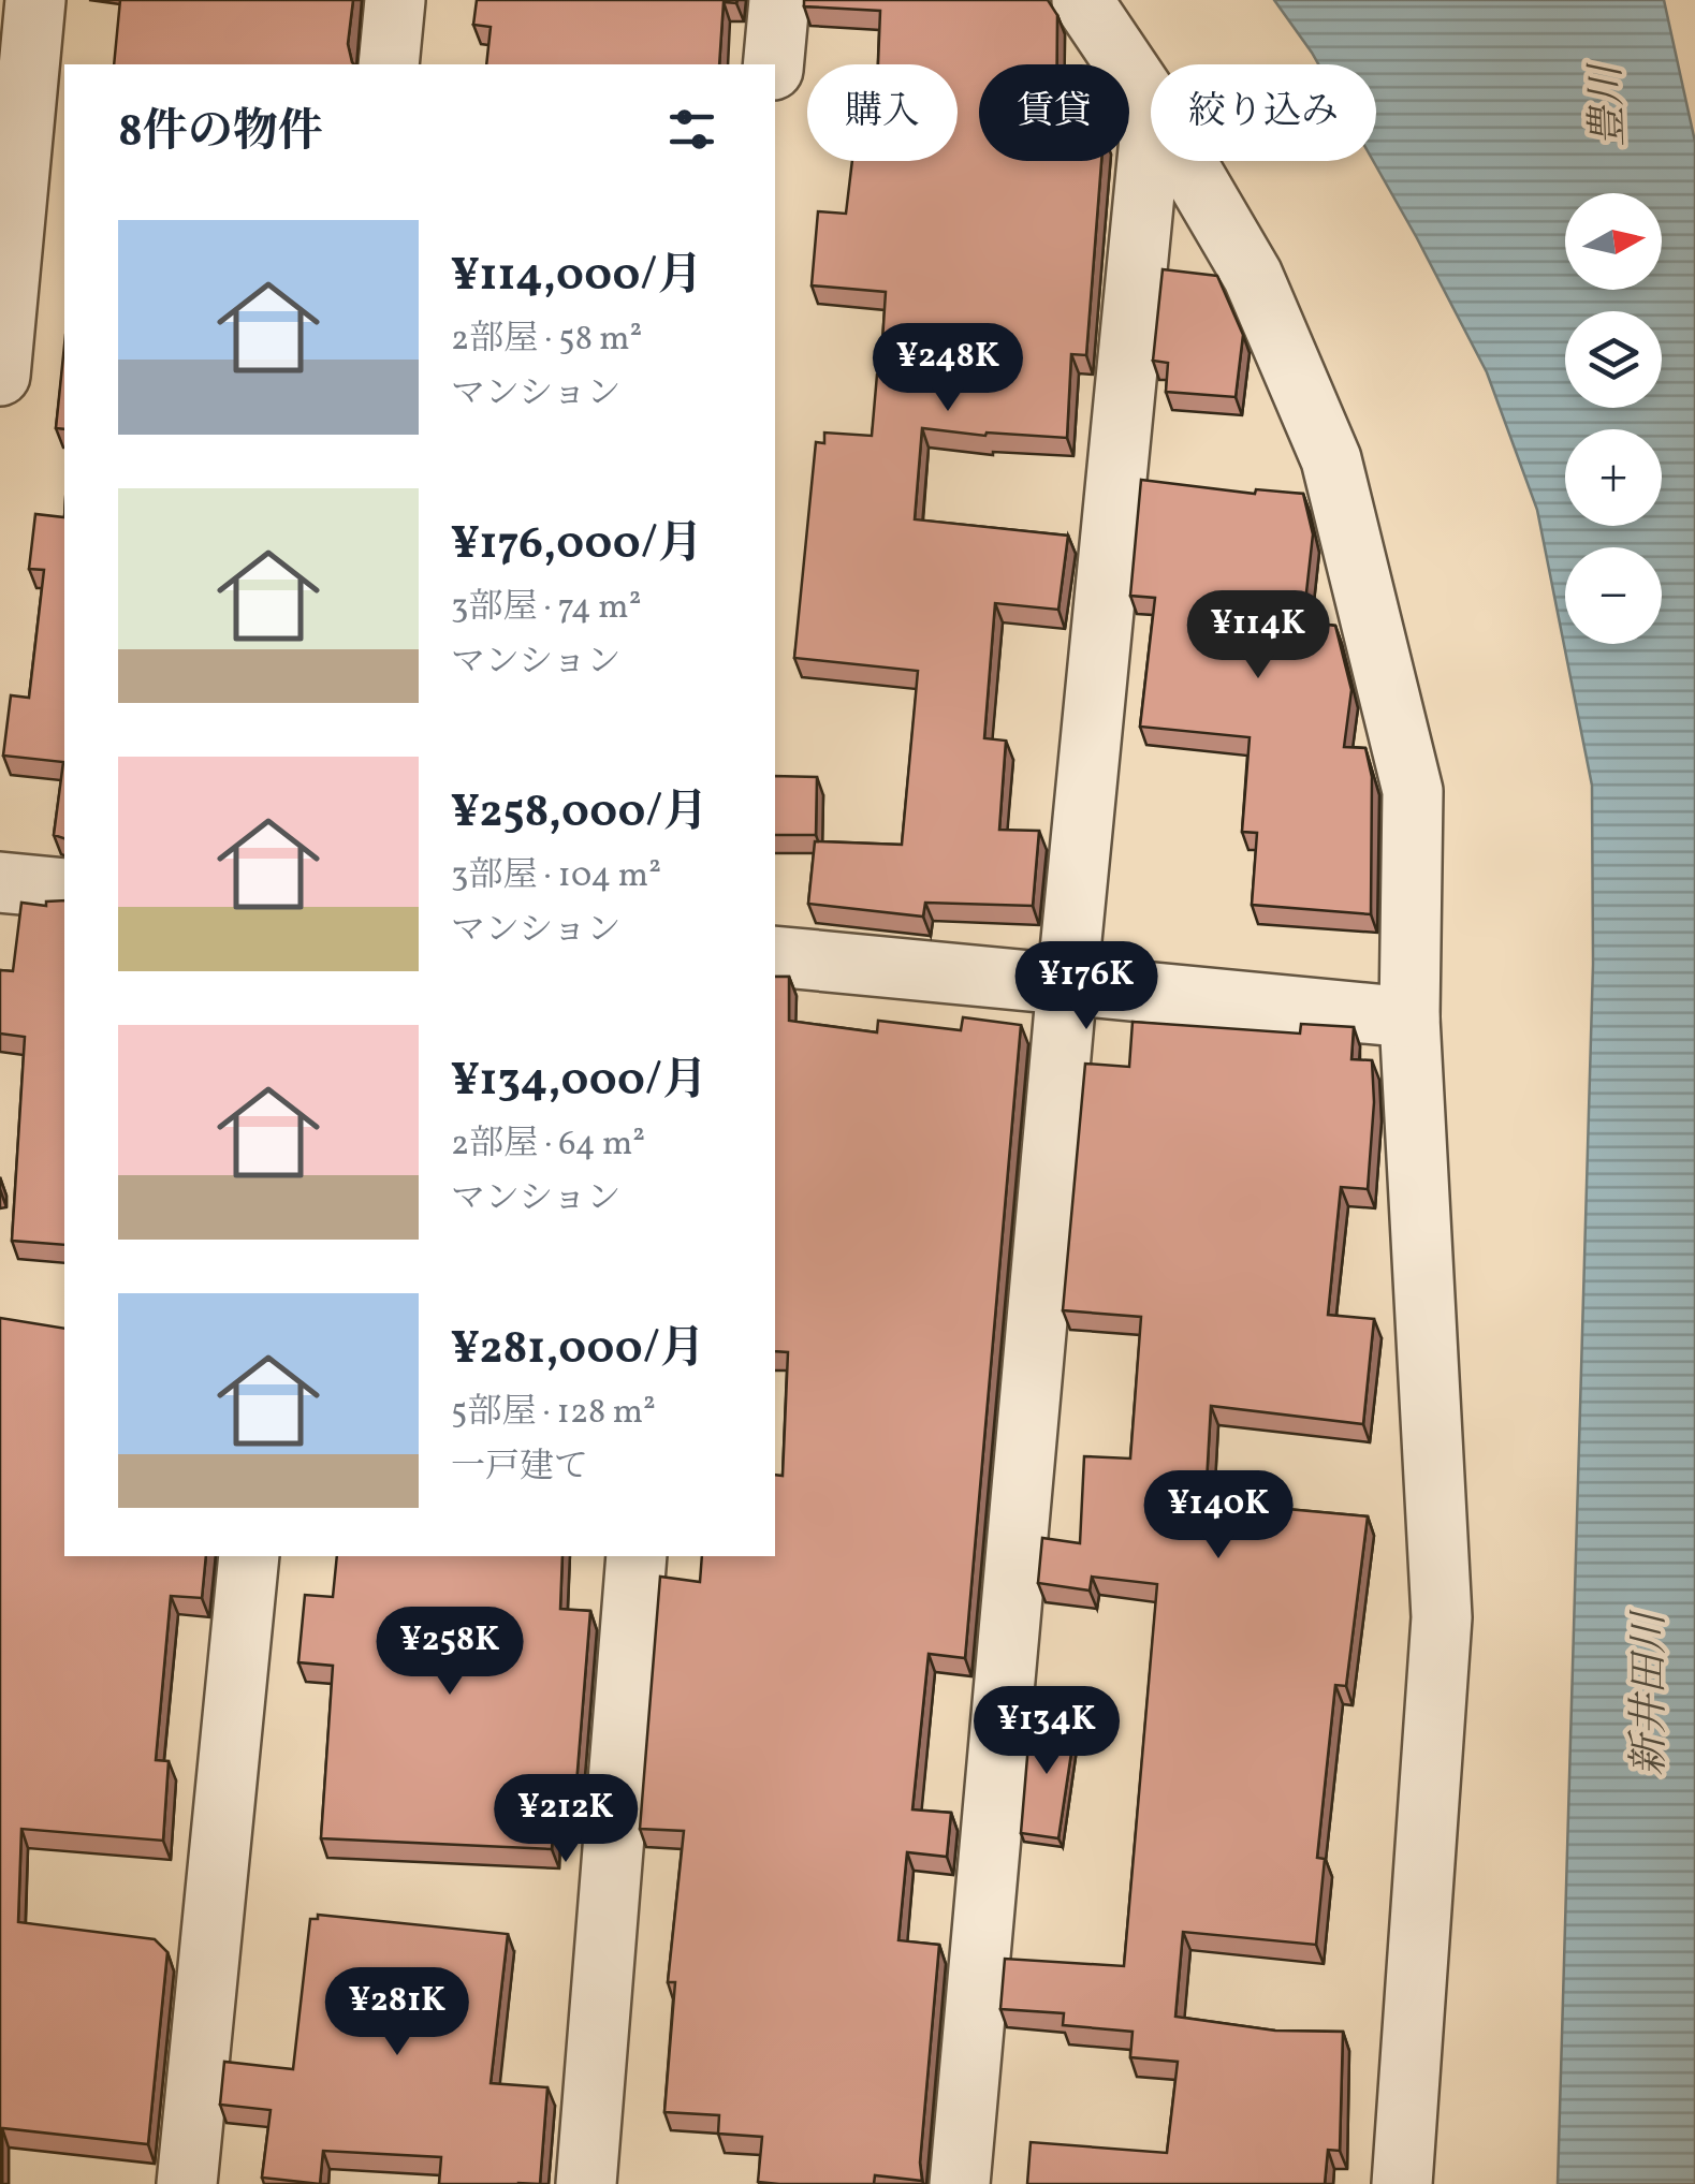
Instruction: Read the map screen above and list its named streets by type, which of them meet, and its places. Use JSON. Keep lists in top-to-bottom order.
{
  "water": ["豊川", "新井田川"],
  "north": "right",
  "page": {
    "chip": ["購入", "賃貸", "絞り込み"],
    "heading": "8件の物件",
    "map_buttons": ["+", "−"],
    "list": [
      {
        "name": "¥114,000/月",
        "note": "2部屋 · 58 m² · マンション"
      },
      {
        "name": "¥176,000/月",
        "note": "3部屋 · 74 m² · マンション"
      },
      {
        "name": "¥258,000/月",
        "note": "3部屋 · 104 m² · マンション"
      },
      {
        "name": "¥134,000/月",
        "note": "2部屋 · 64 m² · マンション"
      },
      {
        "name": "¥281,000/月",
        "note": "5部屋 · 128 m² · 一戸建て"
      }
    ],
    "price": [
      "¥248K",
      "¥114K",
      "¥176K",
      "¥140K",
      "¥258K",
      "¥134K",
      "¥212K",
      "¥281K"
    ]
  }
}
